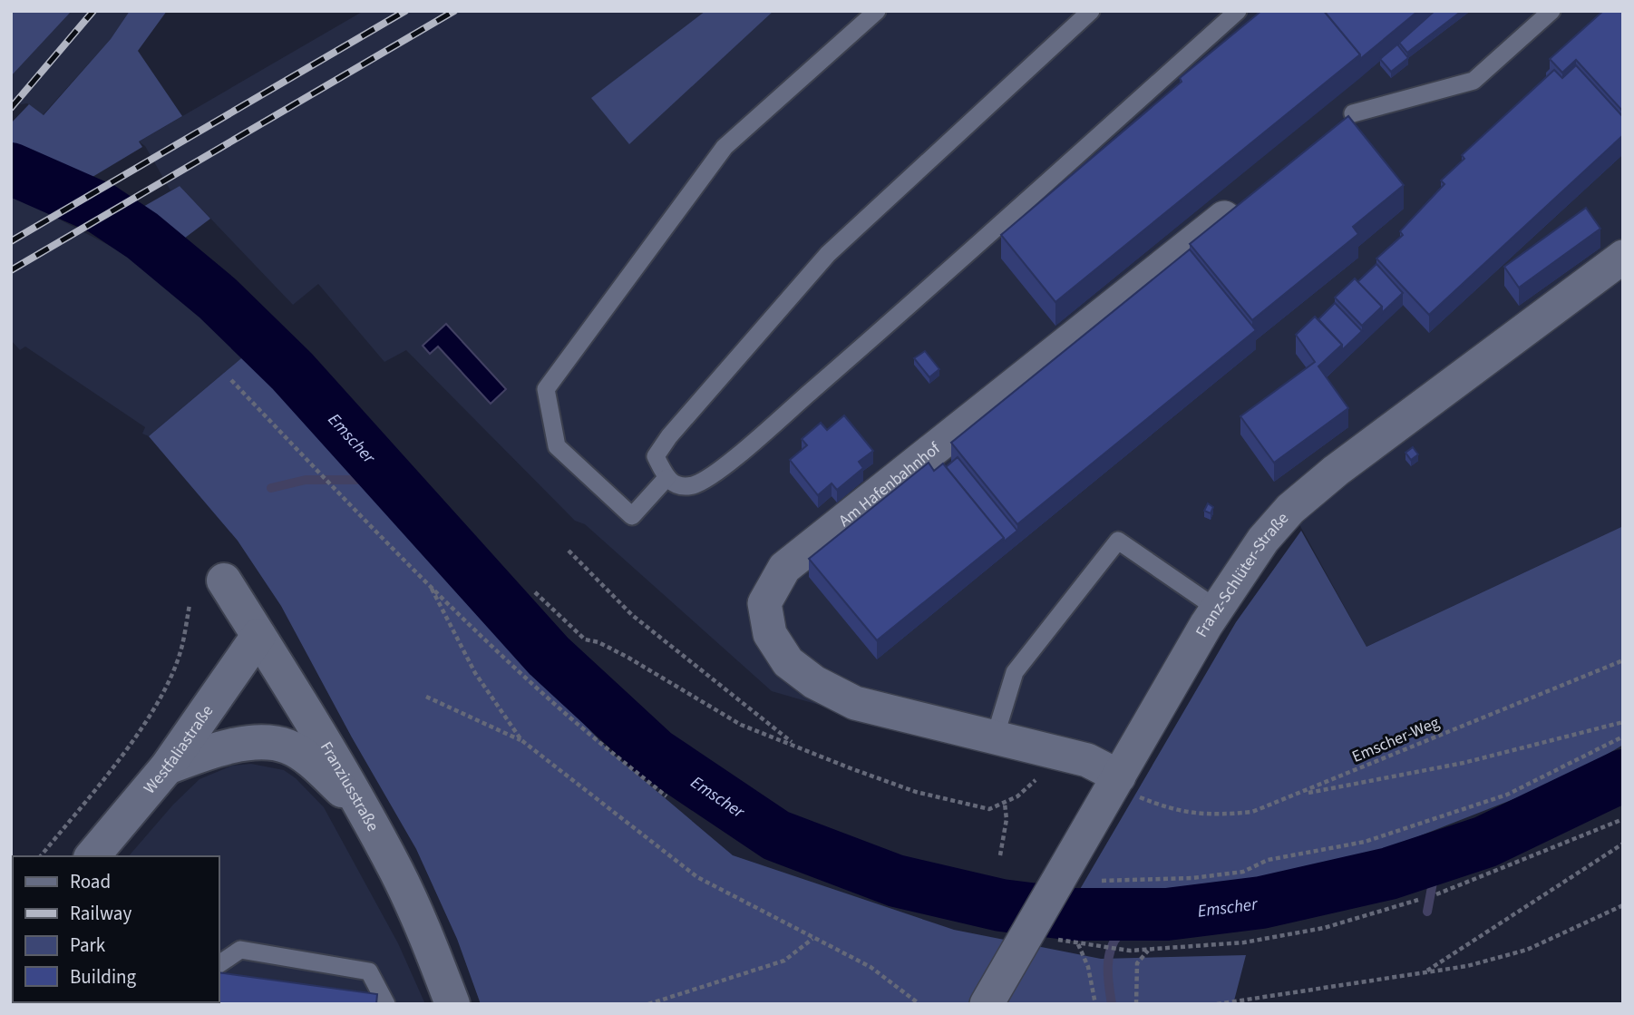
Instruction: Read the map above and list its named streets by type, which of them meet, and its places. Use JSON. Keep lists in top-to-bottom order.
{
  "streets": {
    "street": [
      "Am Hafenbahnhof",
      "Franz-Schlüter-Straße",
      "Westfaliastraße",
      "Franziusstraße"
    ],
    "path": ["Emscher-Weg"]
  },
  "crossings": [
    ["Am Hafenbahnhof", "Franz-Schlüter-Straße"],
    ["Westfaliastraße", "Franziusstraße"]
  ],
  "water": ["Emscher"],
  "legend": [
    "Road",
    "Railway",
    "Park",
    "Building"
  ]
}
